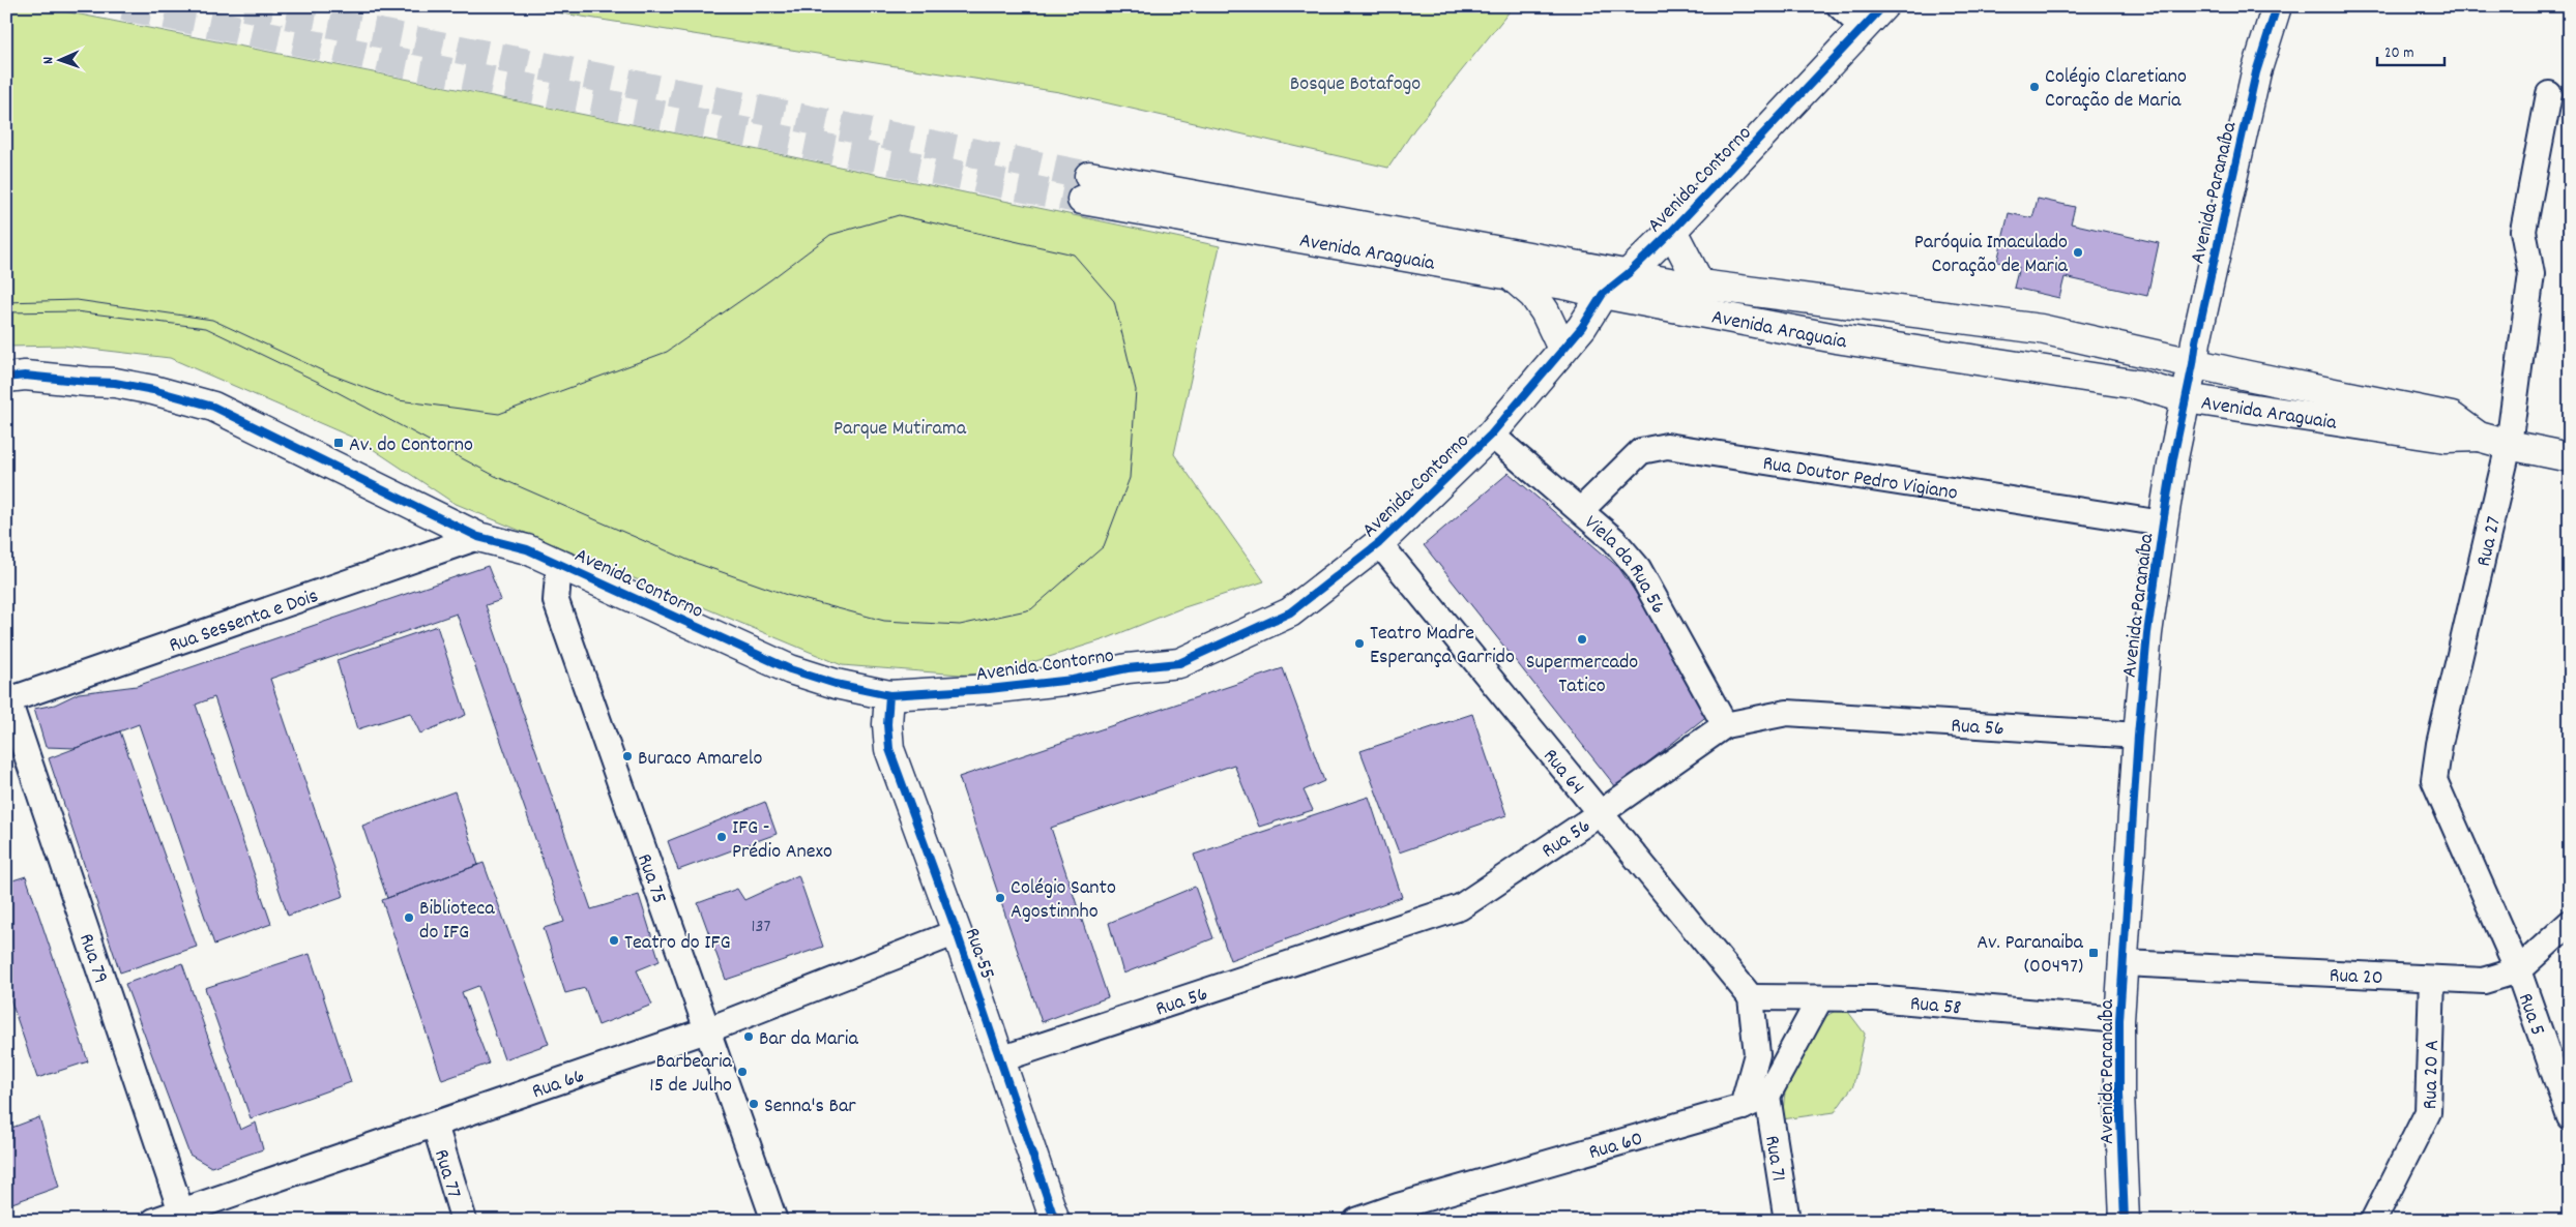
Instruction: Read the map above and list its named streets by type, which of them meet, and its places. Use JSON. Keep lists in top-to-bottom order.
{
  "streets": {
    "main road": [
      "Avenida Contorno",
      "Avenida Paranaíba",
      "Avenida Araguaia",
      "Rua 55"
    ],
    "street": [
      "Rua Doutor Pedro Vigiano",
      "Rua 27",
      "Viela da Rua 56",
      "Rua Sessenta e Dois",
      "Rua 56",
      "Rua 64",
      "Rua 75",
      "Rua 79",
      "Rua 20",
      "Rua 58",
      "Rua 5",
      "Rua 20 A",
      "Rua 66",
      "Rua 60",
      "Rua 71",
      "Rua 77"
    ]
  },
  "crossings": [
    ["Avenida Contorno", "Avenida Araguaia"],
    ["Avenida Contorno", "Viela da Rua 56"],
    ["Avenida Contorno", "Rua Sessenta e Dois"],
    ["Avenida Contorno", "Rua 64"],
    ["Avenida Contorno", "Rua 75"],
    ["Avenida Contorno", "Rua 55"],
    ["Avenida Paranaíba", "Avenida Araguaia"],
    ["Avenida Paranaíba", "Rua Doutor Pedro Vigiano"],
    ["Avenida Paranaíba", "Rua 56"],
    ["Avenida Paranaíba", "Rua 20"],
    ["Avenida Paranaíba", "Rua 58"],
    ["Avenida Araguaia", "Rua 27"],
    ["Rua Doutor Pedro Vigiano", "Viela da Rua 56"],
    ["Rua 27", "Rua 20"],
    ["Rua 27", "Rua 5"],
    ["Viela da Rua 56", "Rua 56"],
    ["Rua Sessenta e Dois", "Rua 79"],
    ["Rua 56", "Rua 64"],
    ["Rua 56", "Rua 55"],
    ["Rua 64", "Rua 58"],
    ["Rua 75", "Rua 66"],
    ["Rua 55", "Rua 66"],
    ["Rua 79", "Rua 66"],
    ["Rua 20", "Rua 5"],
    ["Rua 20", "Rua 20 A"],
    ["Rua 66", "Rua 77"],
    ["Rua 60", "Rua 71"]
  ],
  "parks": ["Bosque Botafogo", "Parque Mutirama"],
  "places": {
    "other": [
      "Colégio Claretiano Coração de Maria",
      "Paróquia Imaculado Coração de Maria",
      "Supermercado Tatico",
      "Teatro Madre Esperança Garrido",
      "Buraco Amarelo",
      "IFG - Prédio Anexo",
      "Colégio Santo Agostinnho",
      "Biblioteca do IFG",
      "Teatro do IFG",
      "Bar da Maria",
      "Barbearia 15 de Julho",
      "Senna's Bar"
    ],
    "transit": ["Av. do Contorno", "Av. Paranaiba (00497)"]
  },
  "house_numbers": ["137"],
  "scale_bar": "20 m",
  "north": "left"
}
